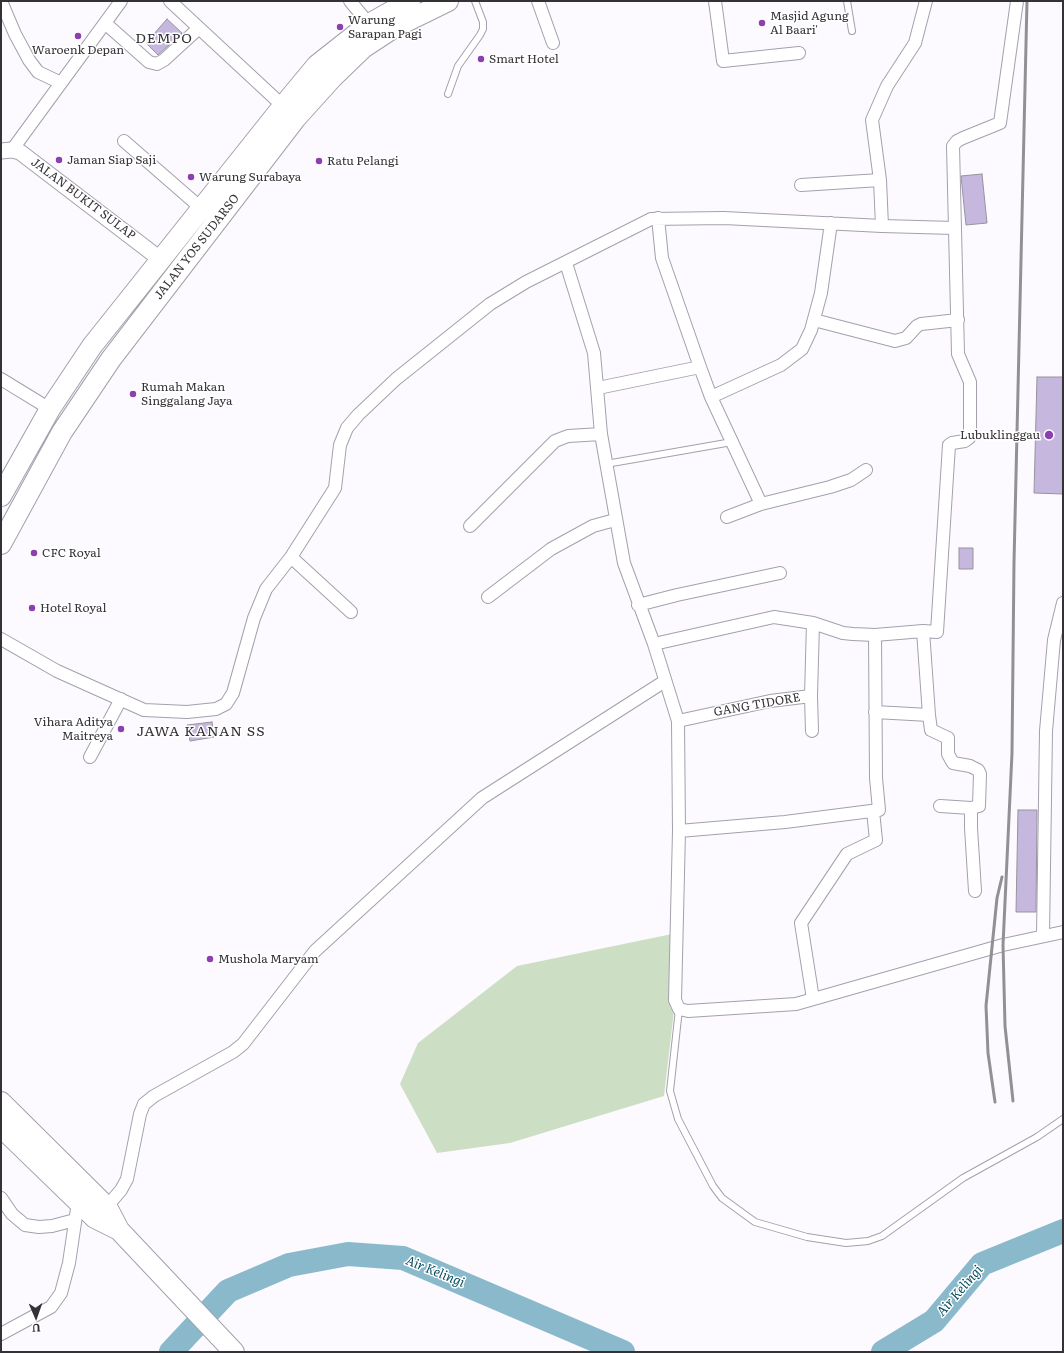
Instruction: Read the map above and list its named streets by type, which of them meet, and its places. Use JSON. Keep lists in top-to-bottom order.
{
  "streets": {
    "highway": ["JALAN YOS SUDARSO"],
    "street": ["JALAN BUKIT SULAP", "GANG TIDORE"]
  },
  "crossings": [
    ["JALAN BUKIT SULAP", "JALAN YOS SUDARSO"]
  ],
  "districts": ["DEMPO", "JAWA KANAN SS"],
  "water": ["Air Kelingi"],
  "places": [
    "Masjid Agung Al Baari'",
    "Warung Sarapan Pagi",
    "Waroenk Depan",
    "Smart Hotel",
    "Jaman Siap Saji",
    "Ratu Pelangi",
    "Warung Surabaya",
    "Rumah Makan Singgalang Jaya",
    "Lubuklinggau",
    "CFC Royal",
    "Hotel Royal",
    "Vihara Aditya Maitreya",
    "Mushola Maryam"
  ],
  "north": "bottom"
}
